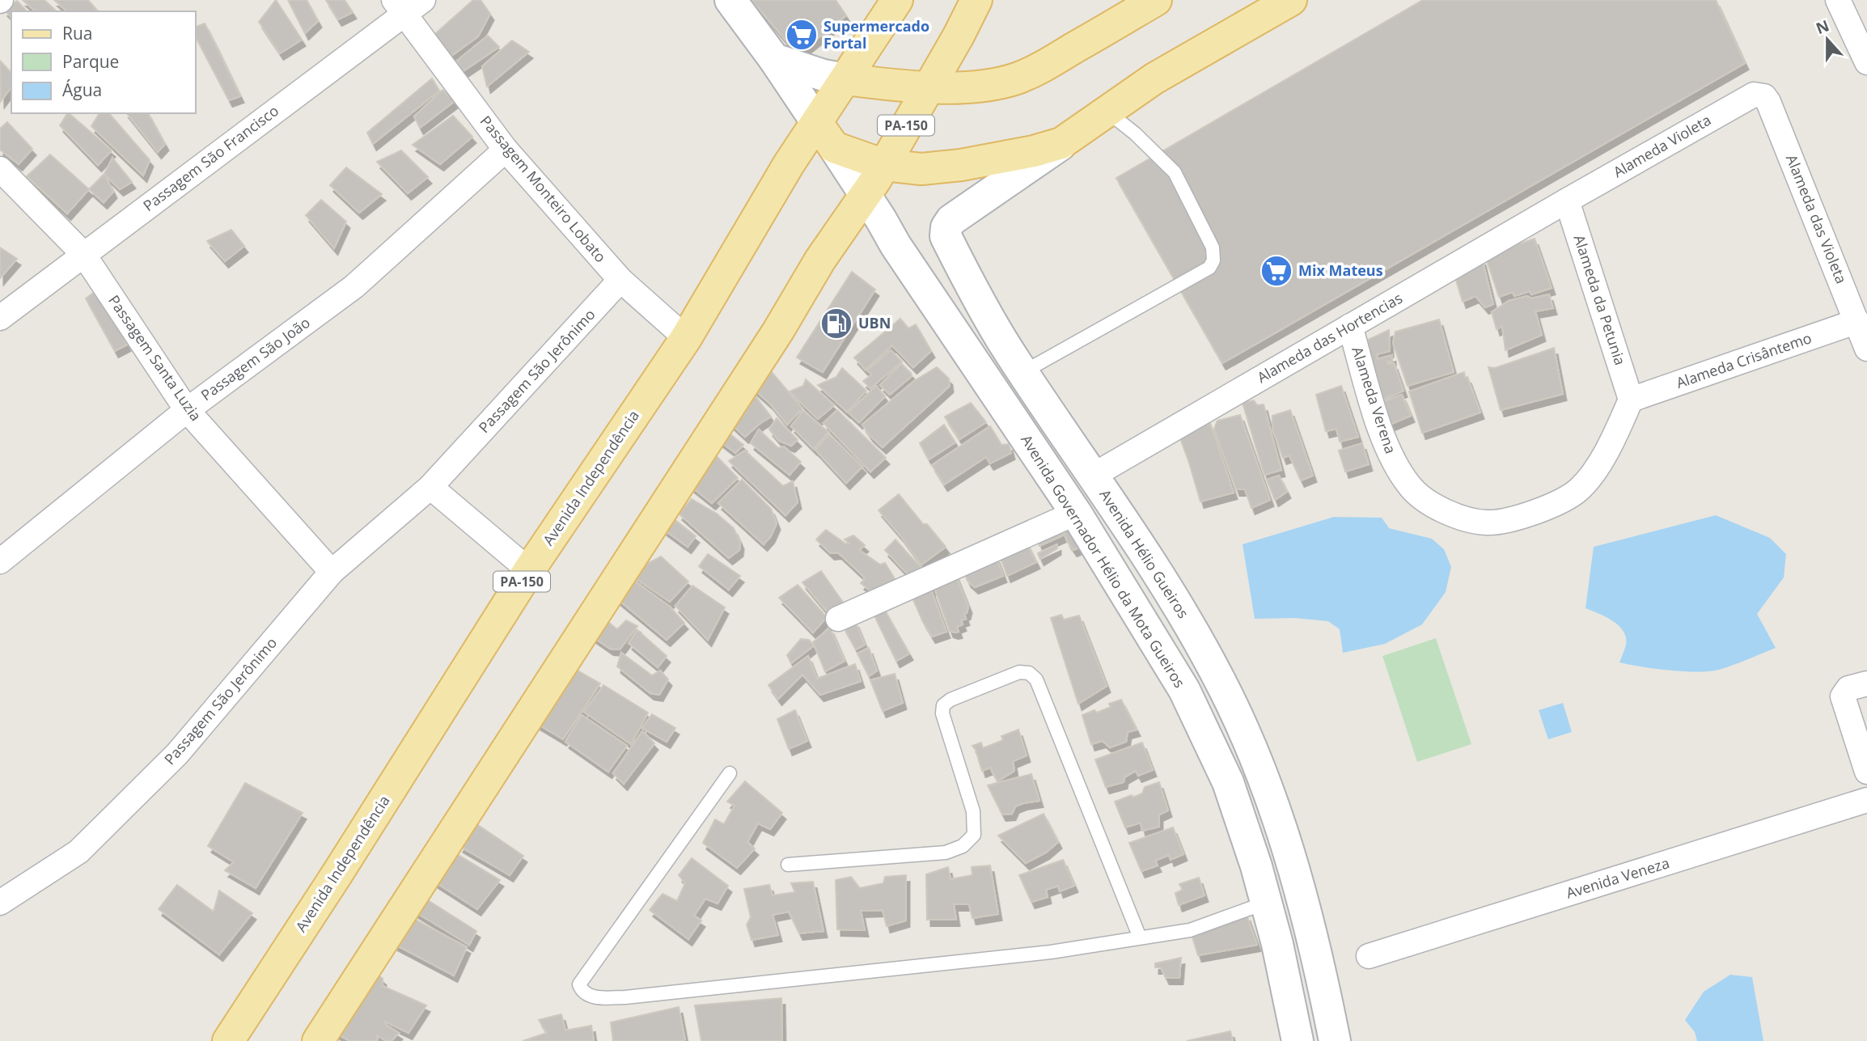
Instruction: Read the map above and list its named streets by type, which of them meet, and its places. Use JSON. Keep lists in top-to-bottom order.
{
  "streets": {
    "main road": [
      "PA-150",
      "Avenida Independência",
      "Avenida Hélio Gueiros",
      "Avenida Governador Hélio da Mota Gueiros"
    ],
    "street": [
      "Alameda Violeta",
      "Passagem São Francisco",
      "Passagem Monteiro Lobato",
      "Alameda das Violeta",
      "Alameda da Petunia",
      "Alameda das Hortencias",
      "Passagem Santa Luzia",
      "Passagem São João",
      "Alameda Crisântemo",
      "Passagem São Jerônimo",
      "Alameda Verena",
      "Avenida Veneza"
    ]
  },
  "crossings": [
    ["PA-150", "Avenida Governador Hélio da Mota Gueiros"],
    ["Alameda Violeta", "Alameda das Violeta"],
    ["Alameda Violeta", "Alameda da Petunia"],
    ["Alameda Violeta", "Alameda das Hortencias"],
    ["Passagem São Francisco", "Passagem Monteiro Lobato"],
    ["Passagem São Francisco", "Passagem Santa Luzia"],
    ["Passagem Monteiro Lobato", "Passagem São João"],
    ["Passagem Monteiro Lobato", "Passagem São Jerônimo"],
    ["Passagem Monteiro Lobato", "Avenida Independência"],
    ["Alameda das Violeta", "Alameda Crisântemo"],
    ["Alameda da Petunia", "Alameda das Hortencias"],
    ["Alameda da Petunia", "Alameda Crisântemo"],
    ["Alameda da Petunia", "Alameda Verena"],
    ["Alameda das Hortencias", "Alameda Verena"],
    ["Alameda das Hortencias", "Avenida Hélio Gueiros"],
    ["Passagem Santa Luzia", "Passagem São João"],
    ["Passagem Santa Luzia", "Passagem São Jerônimo"],
    ["Alameda Crisântemo", "Alameda Verena"],
    ["Avenida Independência", "Avenida Governador Hélio da Mota Gueiros"]
  ],
  "places": {
    "supermarket": ["Supermercado Fortal", "Mix Mateus"],
    "fuel station": ["UBN"]
  },
  "legend": ["Rua", "Parque", "Água"],
  "north": "top"
}
